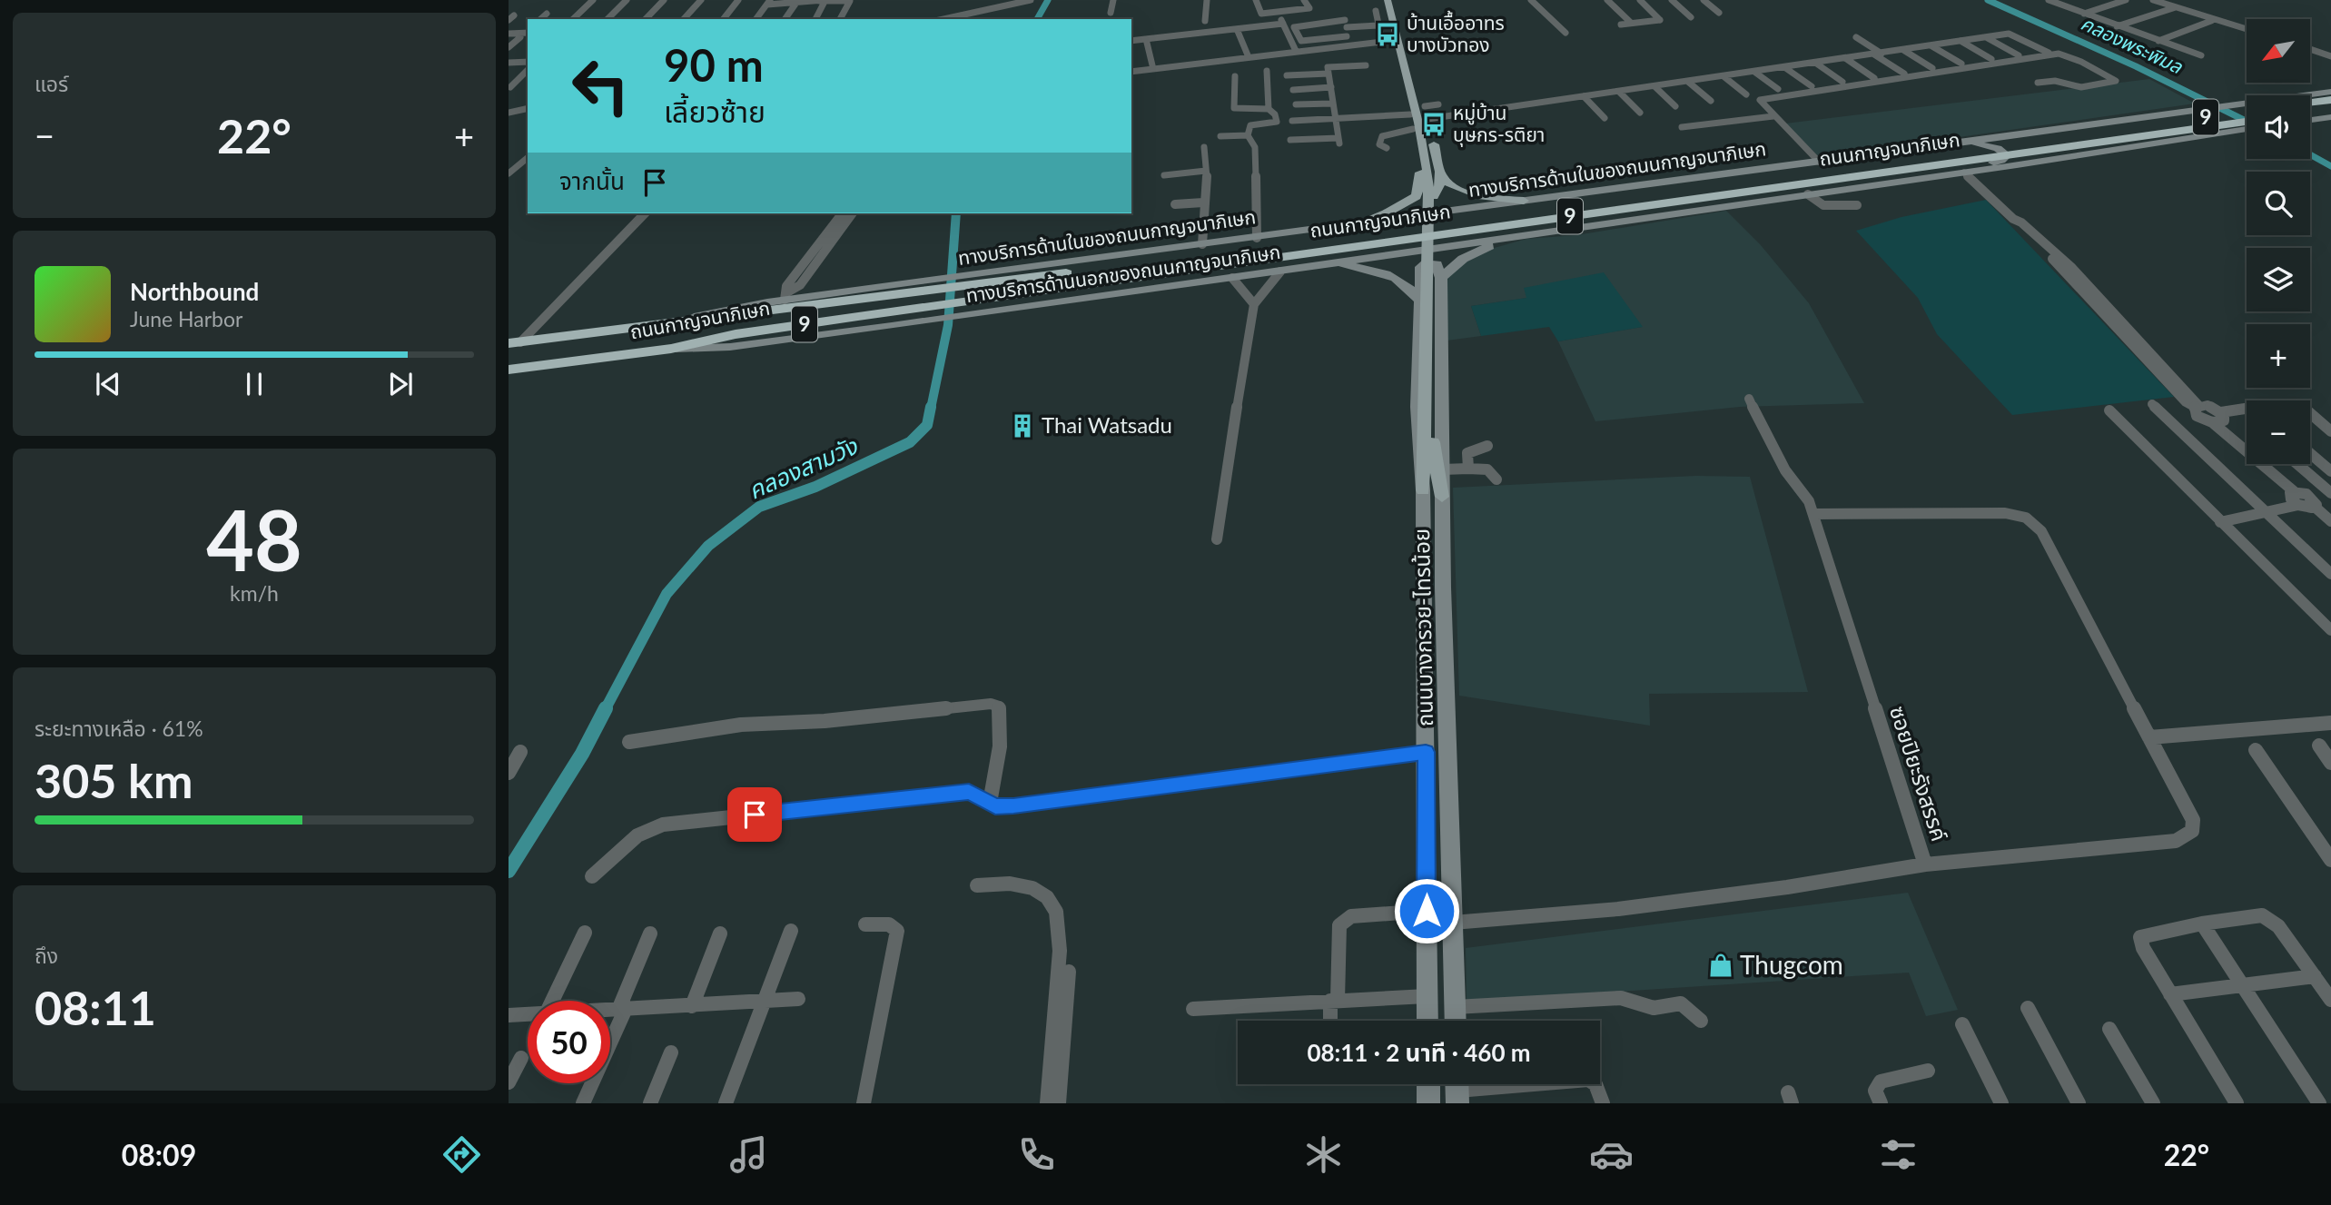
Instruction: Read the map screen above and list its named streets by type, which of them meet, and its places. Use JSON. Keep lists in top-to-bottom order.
{
  "streets": {
    "highway": ["9", "ถนนกาญจนาภิเษก"],
    "main road": ["ทางบริการด้านในของถนนกาญจนาภิเษก", "ทางบริการด้านนอกของถนนกาญจนาภิเษก", "ถนนบางกรวย-ไทรน้อย"],
    "street": ["ซอยปิยะรังสรรค์"]
  },
  "crossings": [
    ["ถนนกาญจนาภิเษก", "ทางบริการด้านในของถนนกาญจนาภิเษก"],
    ["ถนนกาญจนาภิเษก", "ทางบริการด้านนอกของถนนกาญจนาภิเษก"],
    ["ถนนบางกรวย-ไทรน้อย", "ซอยปิยะรังสรรค์"]
  ],
  "water": ["คลองพระพิมล", "คลองสามวัง"],
  "places": {
    "bus stop": ["บ้านเอื้ออาทร บางบัวทอง", "หมู่บ้าน บุษกร-รติยา"],
    "building": ["Thai Watsadu"],
    "shop": ["Thugcom"]
  },
  "north": "bottom left",
  "page": {
    "tile": [
      "แอร์",
      ["48", "km/h"],
      ["ระยะทางเหลือ · 61%", "305 km"],
      ["ถึง", "08:11"]
    ],
    "map_buttons": ["+", "−"],
    "turn": ["90 m", "เลี้ยวซ้าย"],
    "heat": ["−", "22°", "+"],
    "then": "จากนั้น",
    "song": ["Northbound", "June Harbor"],
    "limit": "50",
    "trip": "08:11 · 2 นาที · 460 m",
    "tabs": ["08:09", "22°"]
  }
}
